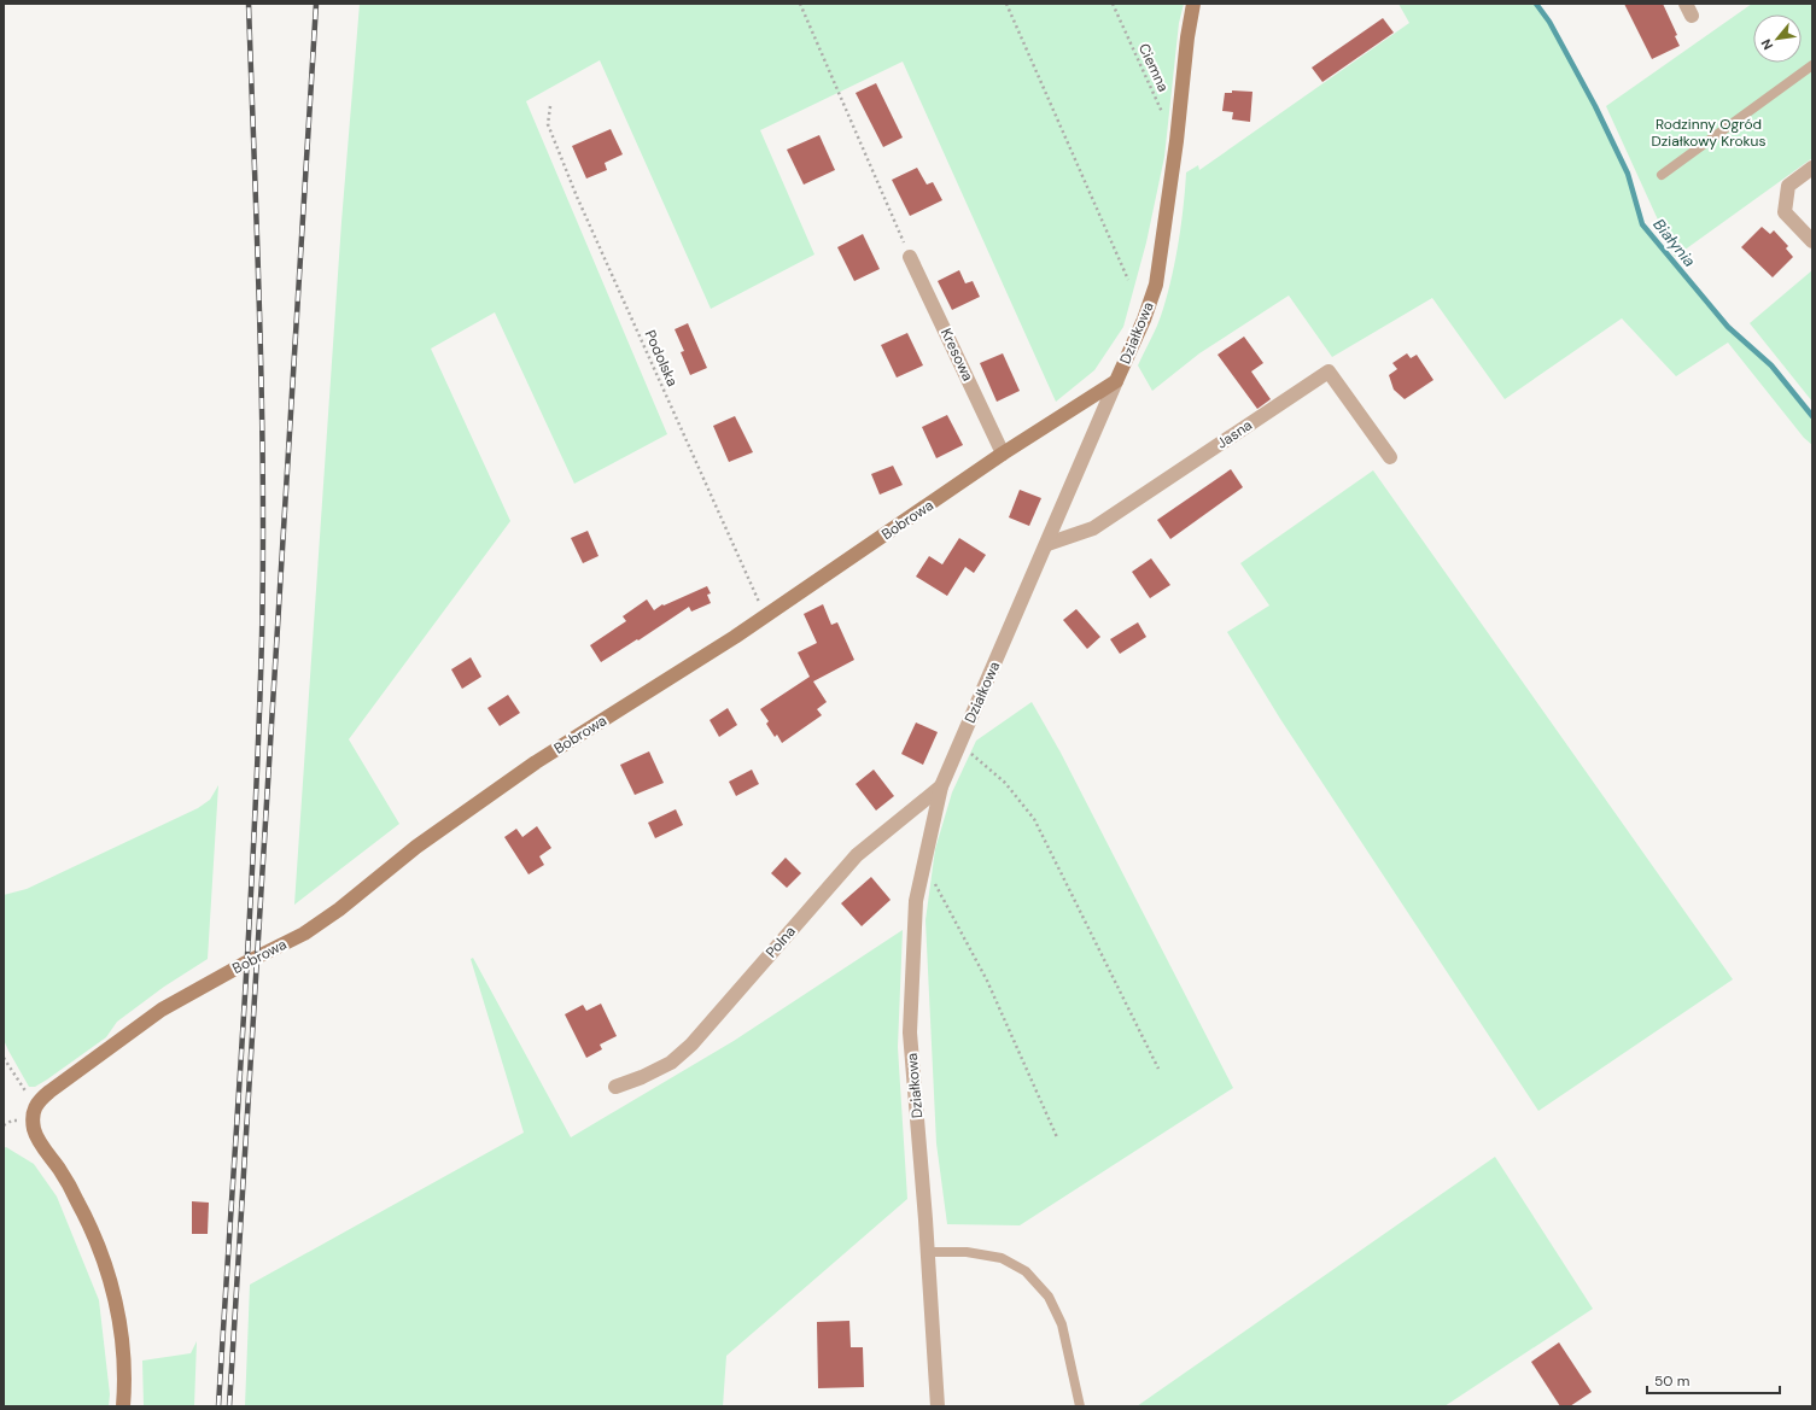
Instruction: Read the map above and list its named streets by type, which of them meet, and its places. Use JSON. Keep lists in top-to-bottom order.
{
  "streets": {
    "street": [
      "Działkowa",
      "Kresowa",
      "Jasna",
      "Bobrowa",
      "Polna"
    ],
    "path": ["Ciemna", "Podolska"]
  },
  "crossings": [
    ["Działkowa", "Jasna"],
    ["Działkowa", "Bobrowa"],
    ["Działkowa", "Polna"],
    ["Kresowa", "Bobrowa"],
    ["Podolska", "Bobrowa"]
  ],
  "water": ["Białynia"],
  "parks": ["Rodzinny Ogród Działkowy Krokus"],
  "scale_bar": "50 m",
  "north": "bottom left"
}
